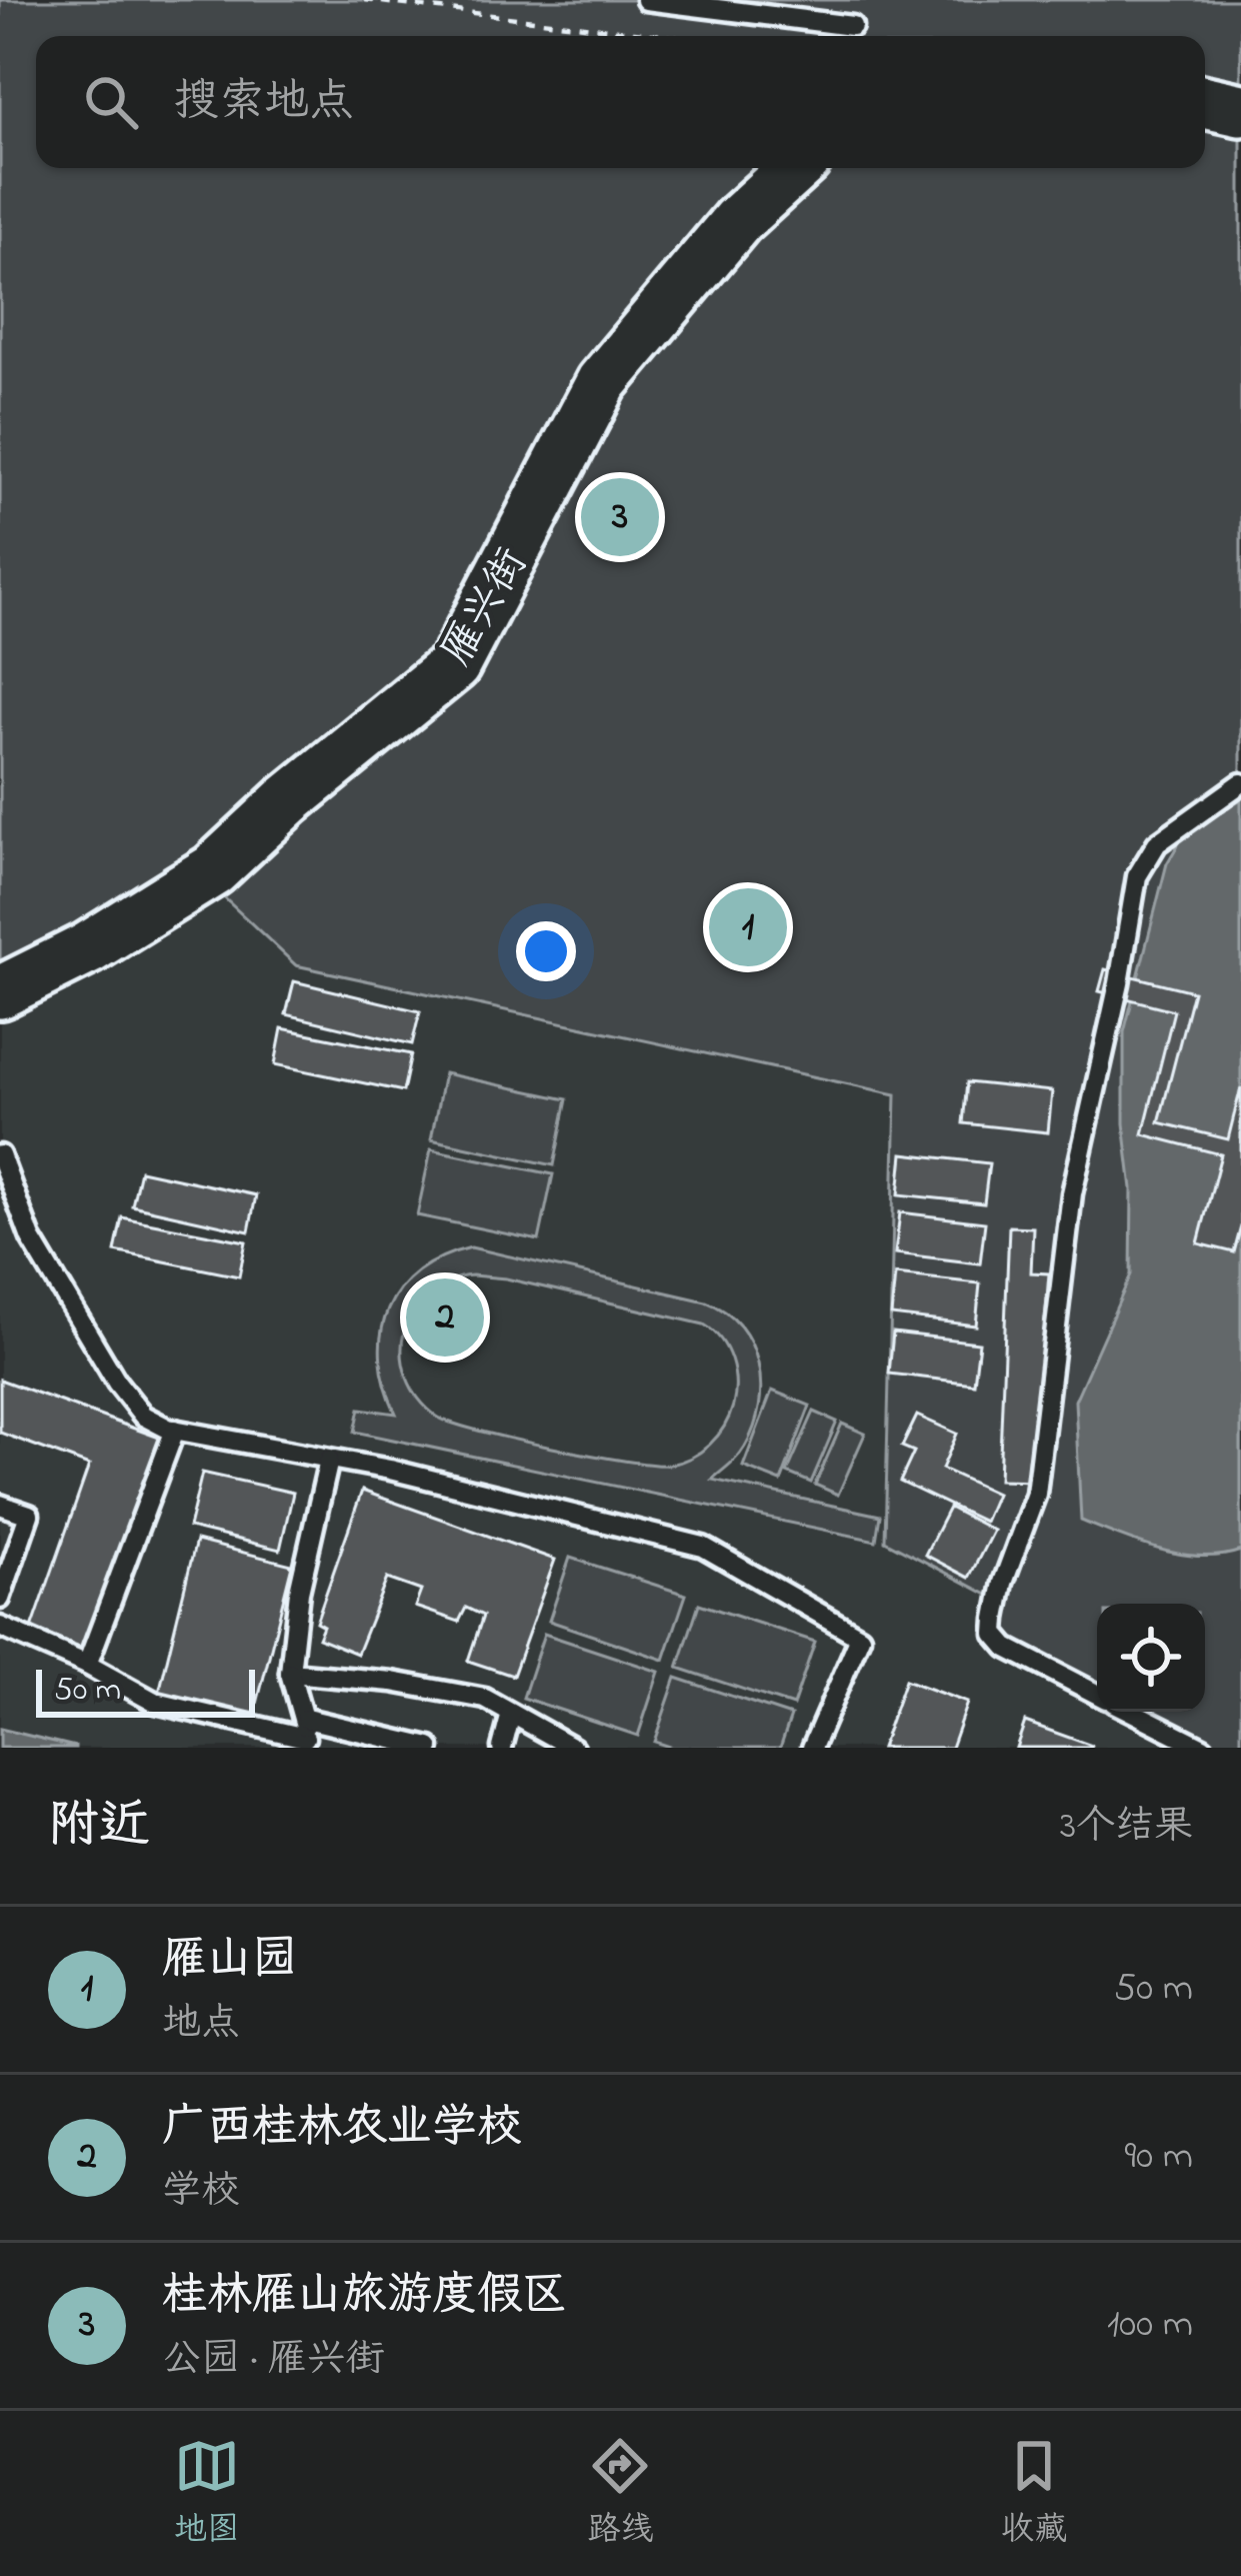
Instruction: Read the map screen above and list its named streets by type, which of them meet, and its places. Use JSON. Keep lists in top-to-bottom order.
{
  "streets": {
    "street": ["雁兴街"]
  },
  "scale_bar": "50 m",
  "page": {
    "search": "搜索地点",
    "pins": ["3", "1", "2"],
    "scale": "50 m",
    "heading": ["附近", "3个结果"],
    "list": [
      {
        "mark": "1",
        "name": "雁山园",
        "note": "地点",
        "value": "50 m"
      },
      {
        "mark": "2",
        "name": "广西桂林农业学校",
        "note": "学校",
        "value": "90 m"
      },
      {
        "mark": "3",
        "name": "桂林雁山旅游度假区",
        "note": "公园 · 雁兴街",
        "value": "100 m"
      }
    ],
    "nav": ["地图", "路线", "收藏"]
  }
}
